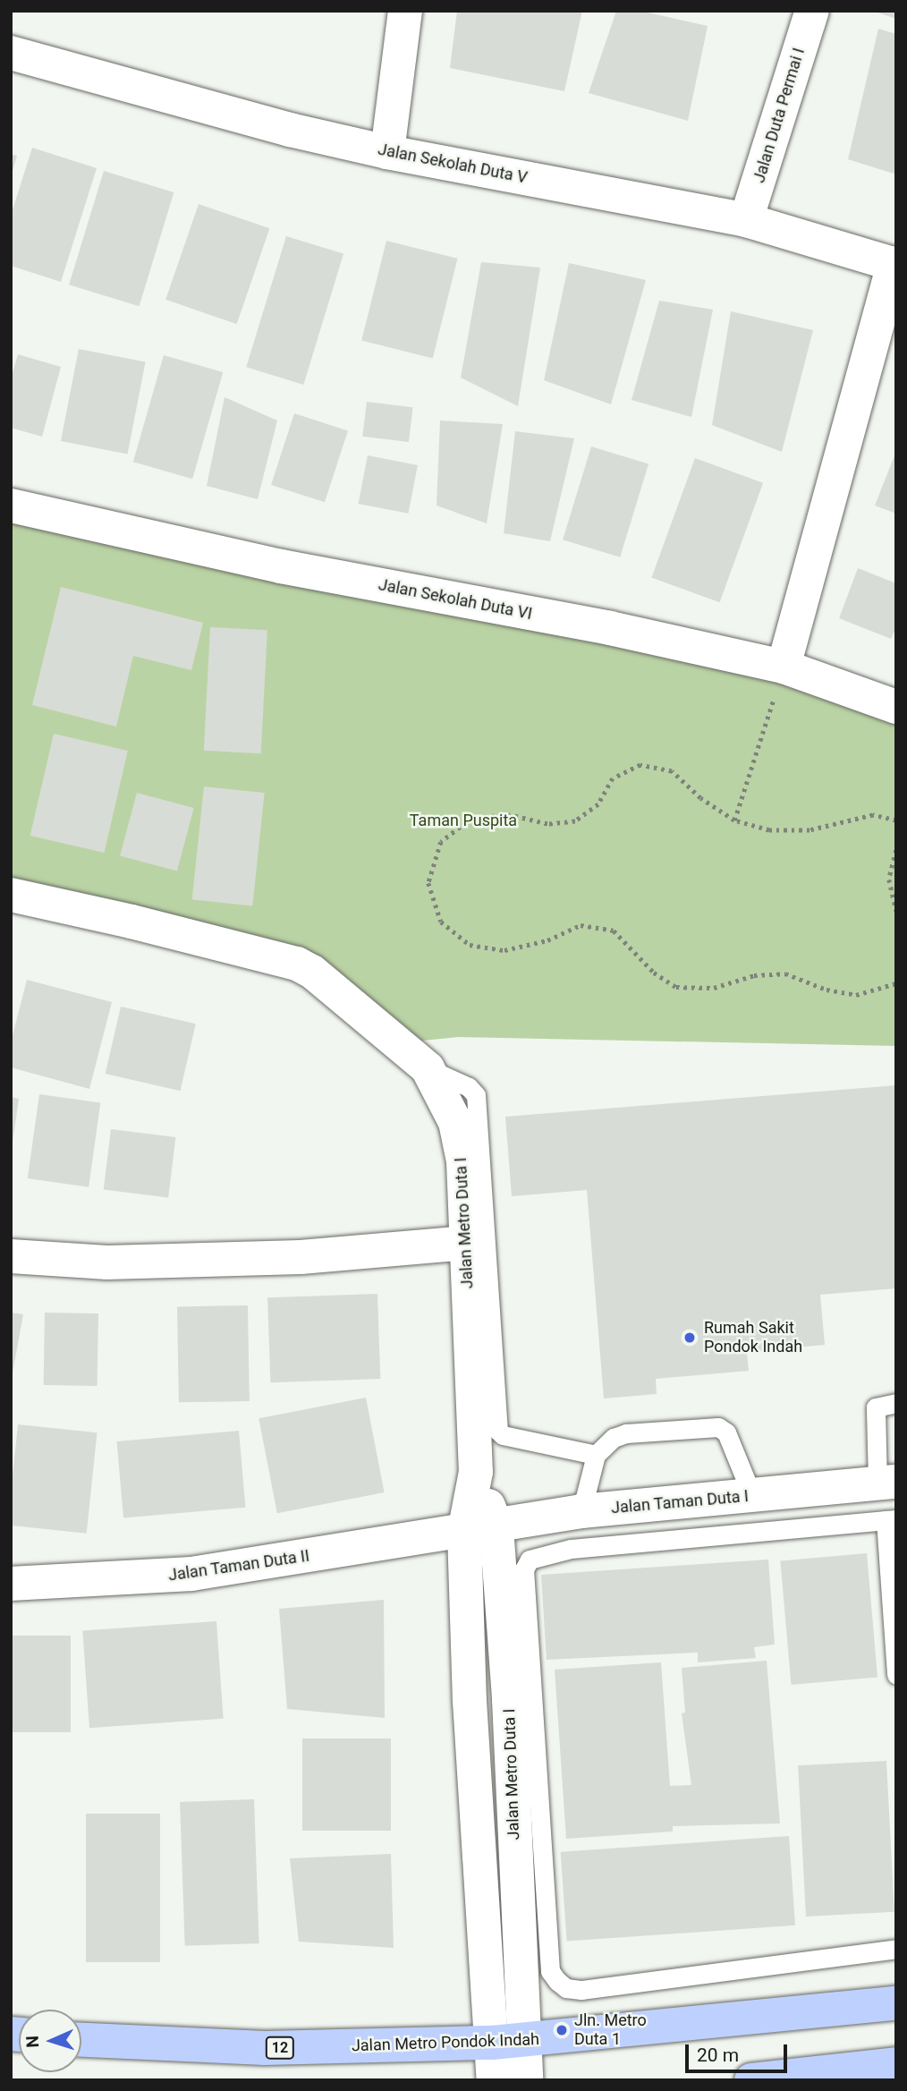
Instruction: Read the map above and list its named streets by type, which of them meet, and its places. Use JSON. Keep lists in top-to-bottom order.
{
  "streets": {
    "highway": ["Jalan Metro Pondok Indah", "12"],
    "street": [
      "Jalan Duta Permai I",
      "Jalan Sekolah Duta V",
      "Jalan Sekolah Duta VI",
      "Jalan Metro Duta I",
      "Jalan Taman Duta I",
      "Jalan Taman Duta II"
    ]
  },
  "crossings": [
    ["Jalan Duta Permai I", "Jalan Sekolah Duta V"],
    ["Jalan Metro Duta I", "Jalan Taman Duta I"],
    ["Jalan Metro Duta I", "Jalan Taman Duta II"],
    ["Jalan Metro Duta I", "Jalan Metro Pondok Indah"],
    ["Jalan Taman Duta I", "Jalan Taman Duta II"]
  ],
  "parks": ["Taman Puspita"],
  "places": ["Rumah Sakit Pondok Indah", "Jln. Metro Duta 1"],
  "scale_bar": "20 m",
  "north": "left"
}
